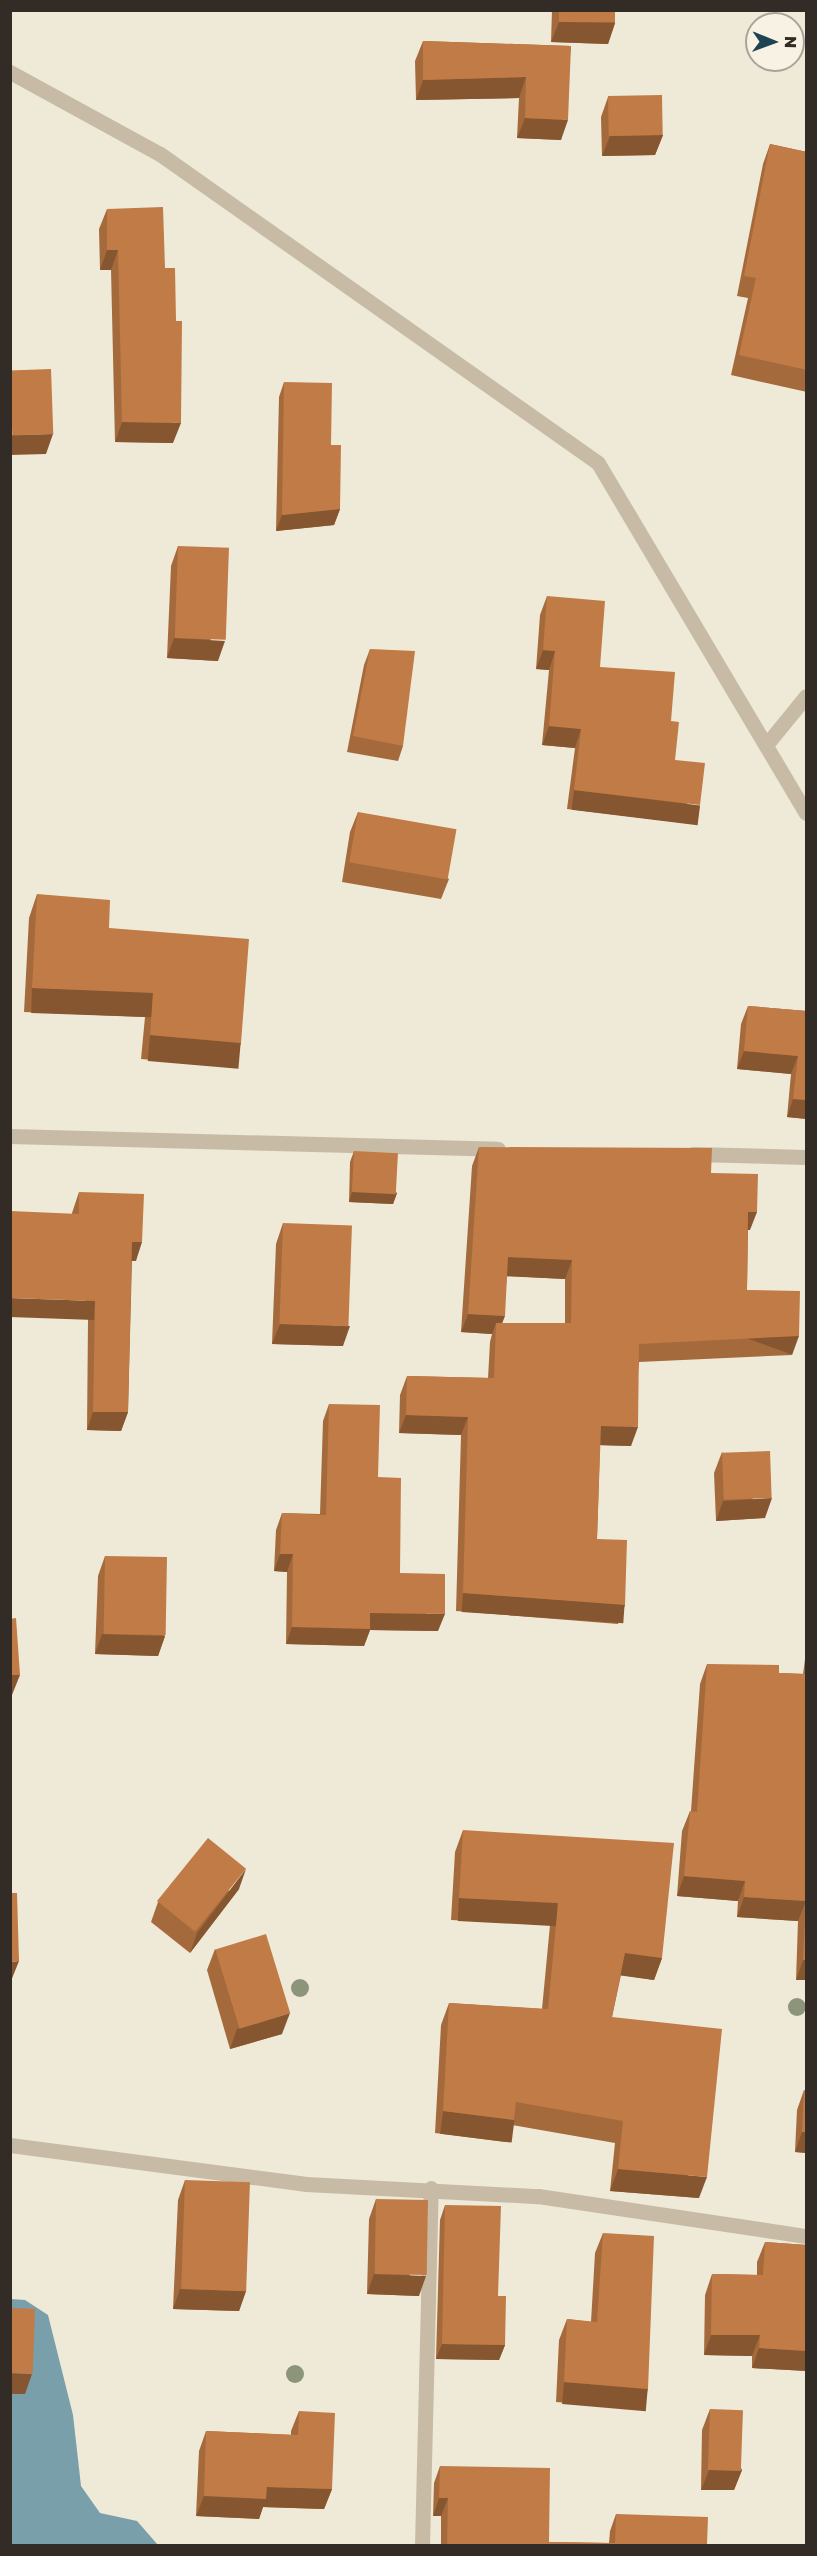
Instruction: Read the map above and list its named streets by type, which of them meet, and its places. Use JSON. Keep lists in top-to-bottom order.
{
  "north": "right"
}
